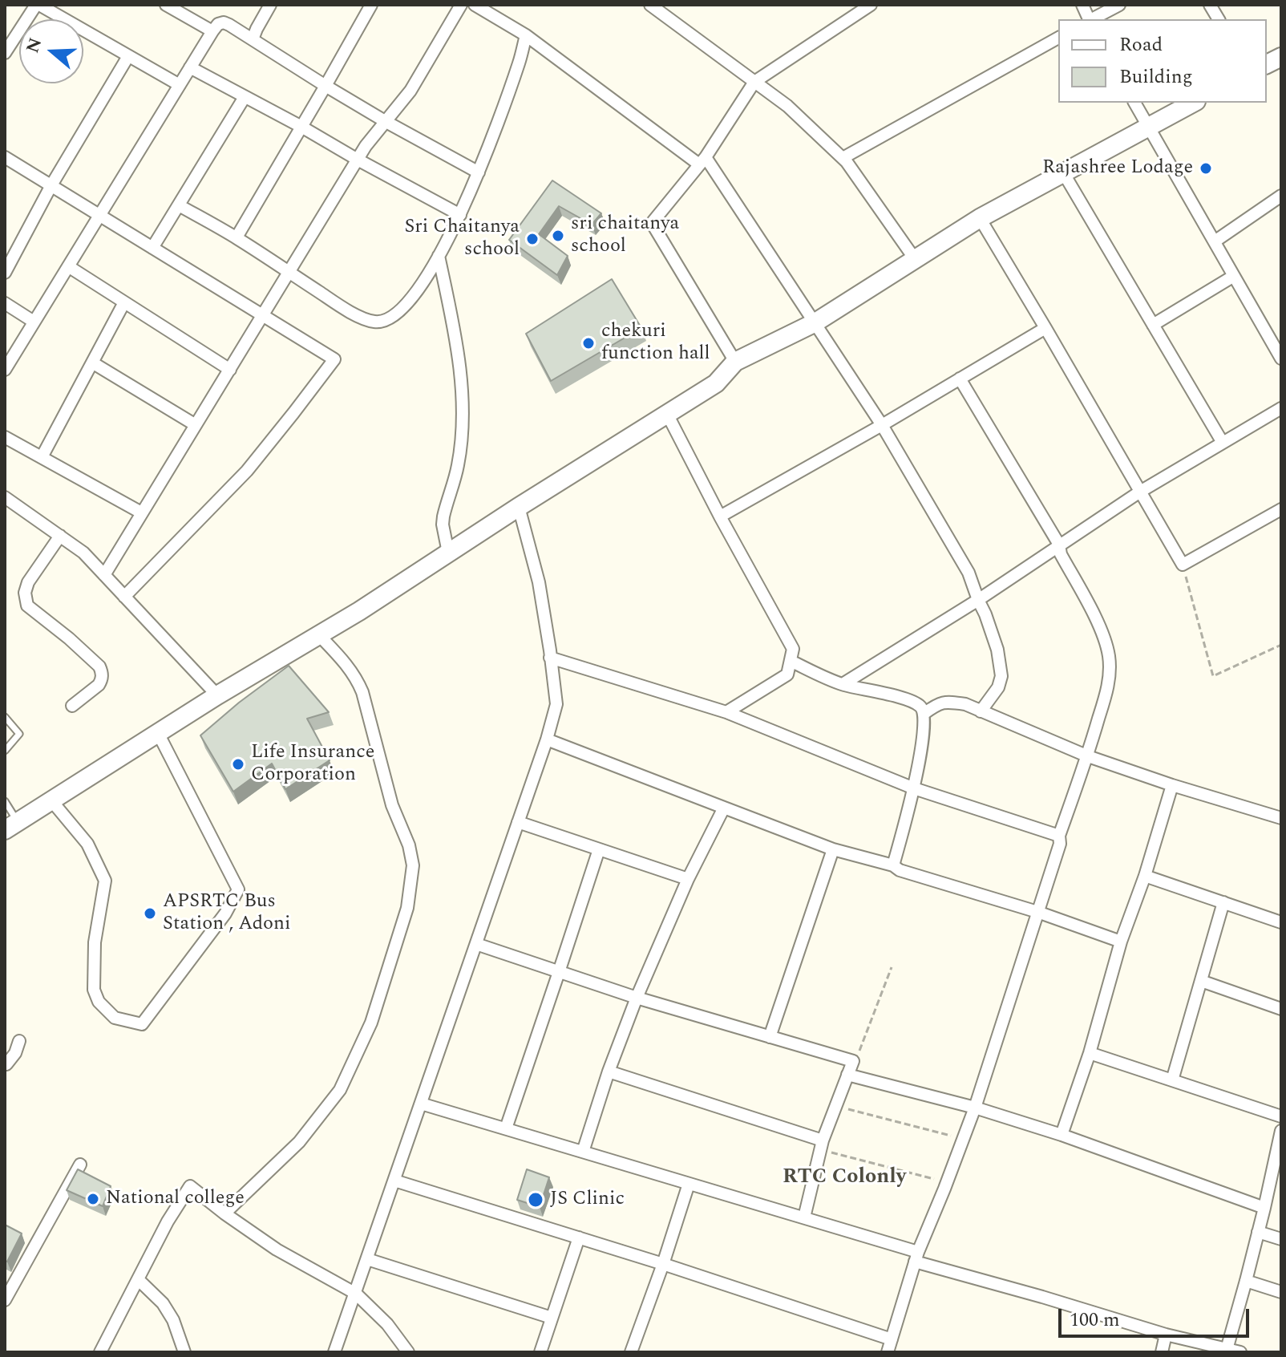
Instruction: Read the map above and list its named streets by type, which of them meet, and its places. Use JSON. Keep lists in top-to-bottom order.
{
  "districts": ["RTC Colonly"],
  "places": [
    "Rajashree Lodage",
    "sri chaitanya school",
    "Sri Chaitanya school",
    "chekuri function hall",
    "Life Insurance Corporation",
    "APSRTC Bus Station , Adoni",
    "National college",
    "JS Clinic"
  ],
  "legend": ["Road", "Building"],
  "scale_bar": "100 m",
  "north": "left"
}
